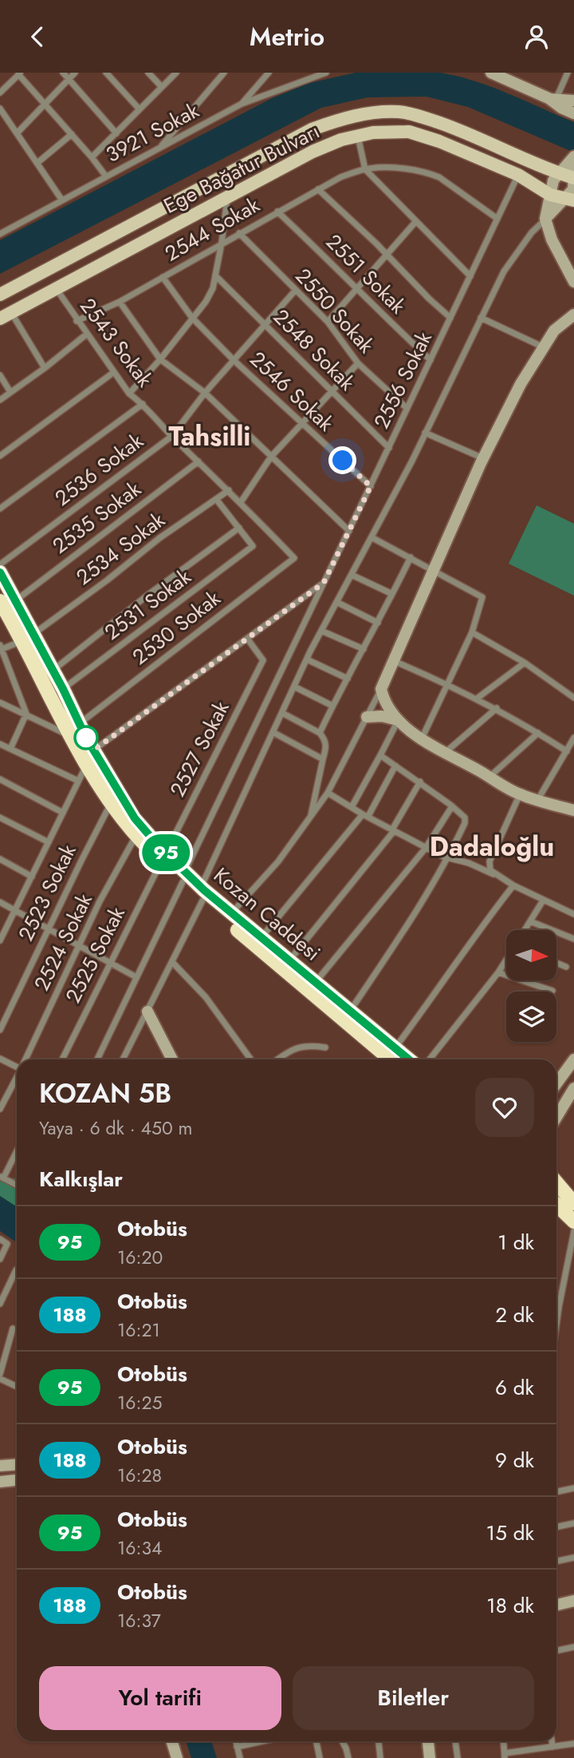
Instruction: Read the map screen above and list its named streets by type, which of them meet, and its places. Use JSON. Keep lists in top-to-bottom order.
{
  "streets": {
    "highway": ["Kozan Caddesi"],
    "main road": ["Ege Bağatur Bulvarı"],
    "street": [
      "3921 Sokak",
      "2544 Sokak",
      "2551 Sokak",
      "2550 Sokak",
      "2543 Sokak",
      "2548 Sokak",
      "2556 Sokak",
      "2546 Sokak",
      "2536 Sokak",
      "2535 Sokak",
      "2534 Sokak",
      "2531 Sokak",
      "2530 Sokak",
      "2527 Sokak",
      "2523 Sokak",
      "2524 Sokak",
      "2525 Sokak"
    ]
  },
  "crossings": [
    ["Ege Bağatur Bulvarı", "2543 Sokak"],
    ["Ege Bağatur Bulvarı", "2556 Sokak"],
    ["2544 Sokak", "2551 Sokak"],
    ["2544 Sokak", "2550 Sokak"],
    ["2544 Sokak", "2543 Sokak"],
    ["2544 Sokak", "2556 Sokak"],
    ["2544 Sokak", "2546 Sokak"],
    ["2551 Sokak", "2556 Sokak"],
    ["2550 Sokak", "2556 Sokak"],
    ["2550 Sokak", "2536 Sokak"],
    ["2543 Sokak", "2536 Sokak"],
    ["2543 Sokak", "2535 Sokak"],
    ["2543 Sokak", "2534 Sokak"],
    ["2543 Sokak", "2530 Sokak"],
    ["2548 Sokak", "2556 Sokak"],
    ["2548 Sokak", "2536 Sokak"],
    ["2556 Sokak", "2546 Sokak"],
    ["2556 Sokak", "Kozan Caddesi"],
    ["2546 Sokak", "2536 Sokak"],
    ["2535 Sokak", "Kozan Caddesi"],
    ["2534 Sokak", "Kozan Caddesi"],
    ["2531 Sokak", "Kozan Caddesi"],
    ["2530 Sokak", "Kozan Caddesi"],
    ["2527 Sokak", "Kozan Caddesi"],
    ["2527 Sokak", "2525 Sokak"],
    ["2523 Sokak", "Kozan Caddesi"],
    ["Kozan Caddesi", "2524 Sokak"],
    ["Kozan Caddesi", "2525 Sokak"]
  ],
  "districts": ["Tahsilli", "Dadaloğlu"],
  "lines": ["bus line 95"],
  "north": "right",
  "page": {
    "header": "Metrio",
    "on_map": "95",
    "heading": [
      ["KOZAN 5B", "Yaya · 6 dk · 450 m"],
      "Kalkışlar"
    ],
    "list": [
      {
        "mark": "95",
        "name": "Otobüs",
        "note": "16:20",
        "value": "1 dk"
      },
      {
        "mark": "188",
        "name": "Otobüs",
        "note": "16:21",
        "value": "2 dk"
      },
      {
        "mark": "95",
        "name": "Otobüs",
        "note": "16:25",
        "value": "6 dk"
      },
      {
        "mark": "188",
        "name": "Otobüs",
        "note": "16:28",
        "value": "9 dk"
      },
      {
        "mark": "95",
        "name": "Otobüs",
        "note": "16:34",
        "value": "15 dk"
      },
      {
        "mark": "188",
        "name": "Otobüs",
        "note": "16:37",
        "value": "18 dk"
      }
    ],
    "buttons": ["Yol tarifi", "Biletler"]
  }
}
